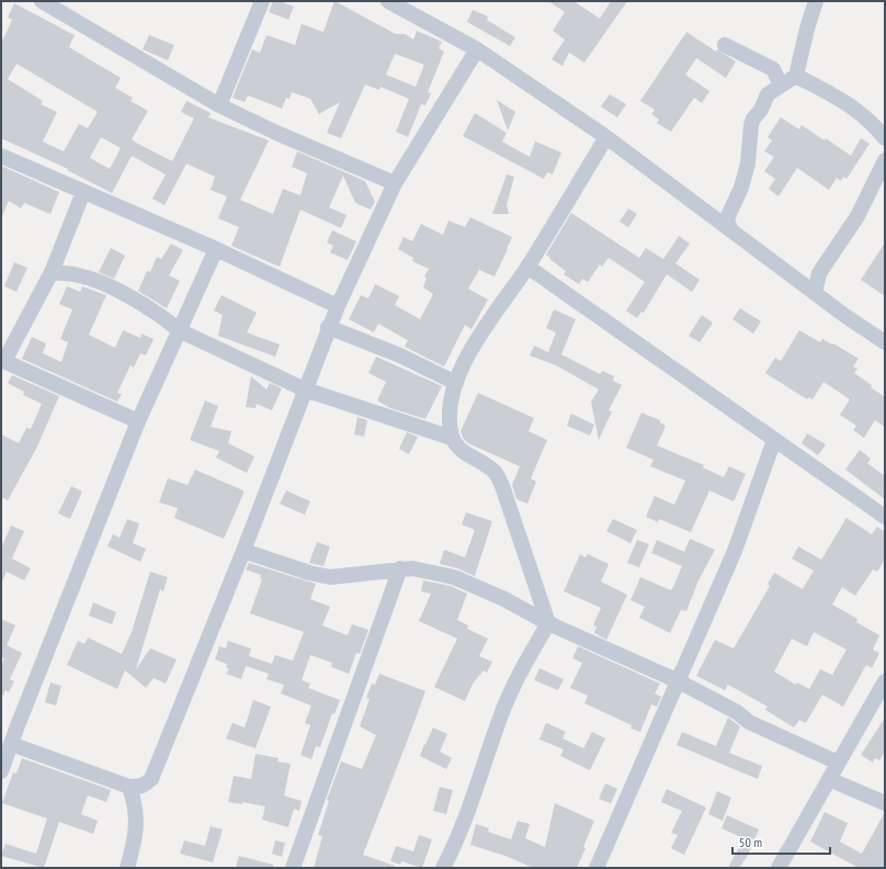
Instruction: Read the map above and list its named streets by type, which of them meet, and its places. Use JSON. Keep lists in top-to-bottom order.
{
  "scale_bar": "50 m"
}
